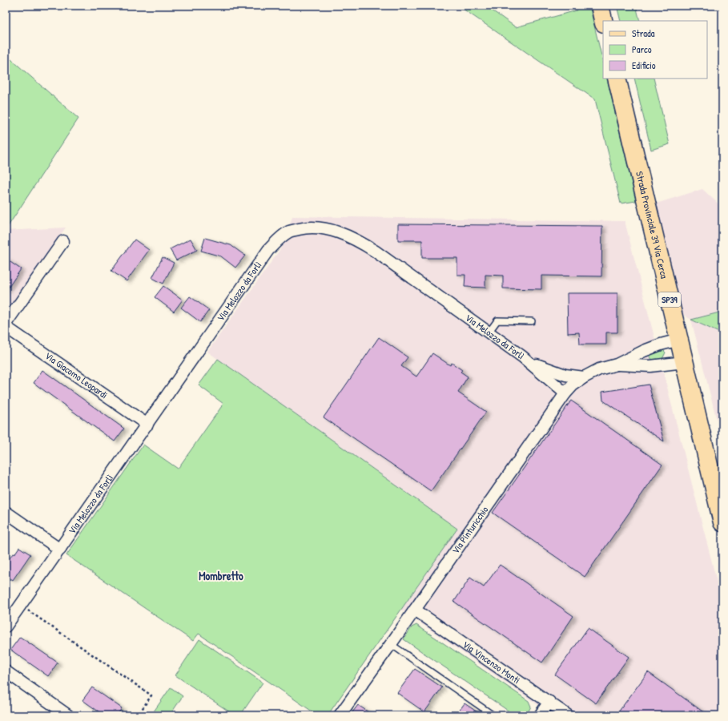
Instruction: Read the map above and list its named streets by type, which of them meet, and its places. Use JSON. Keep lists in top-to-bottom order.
{
  "streets": {
    "main road": ["Strada Provinciale 39 Via Cerca", "SP39"],
    "street": [
      "Via Melozzo da Forlì",
      "Via Giacomo Leopardi",
      "Via Pinturicchio",
      "Via Vincenzo Monti"
    ]
  },
  "crossings": [
    ["Via Melozzo da Forlì", "Via Giacomo Leopardi"],
    ["Via Melozzo da Forlì", "Via Pinturicchio"],
    ["Via Pinturicchio", "Via Vincenzo Monti"]
  ],
  "districts": ["Mombretto"],
  "legend": ["Strada", "Parco", "Edificio"]
}
